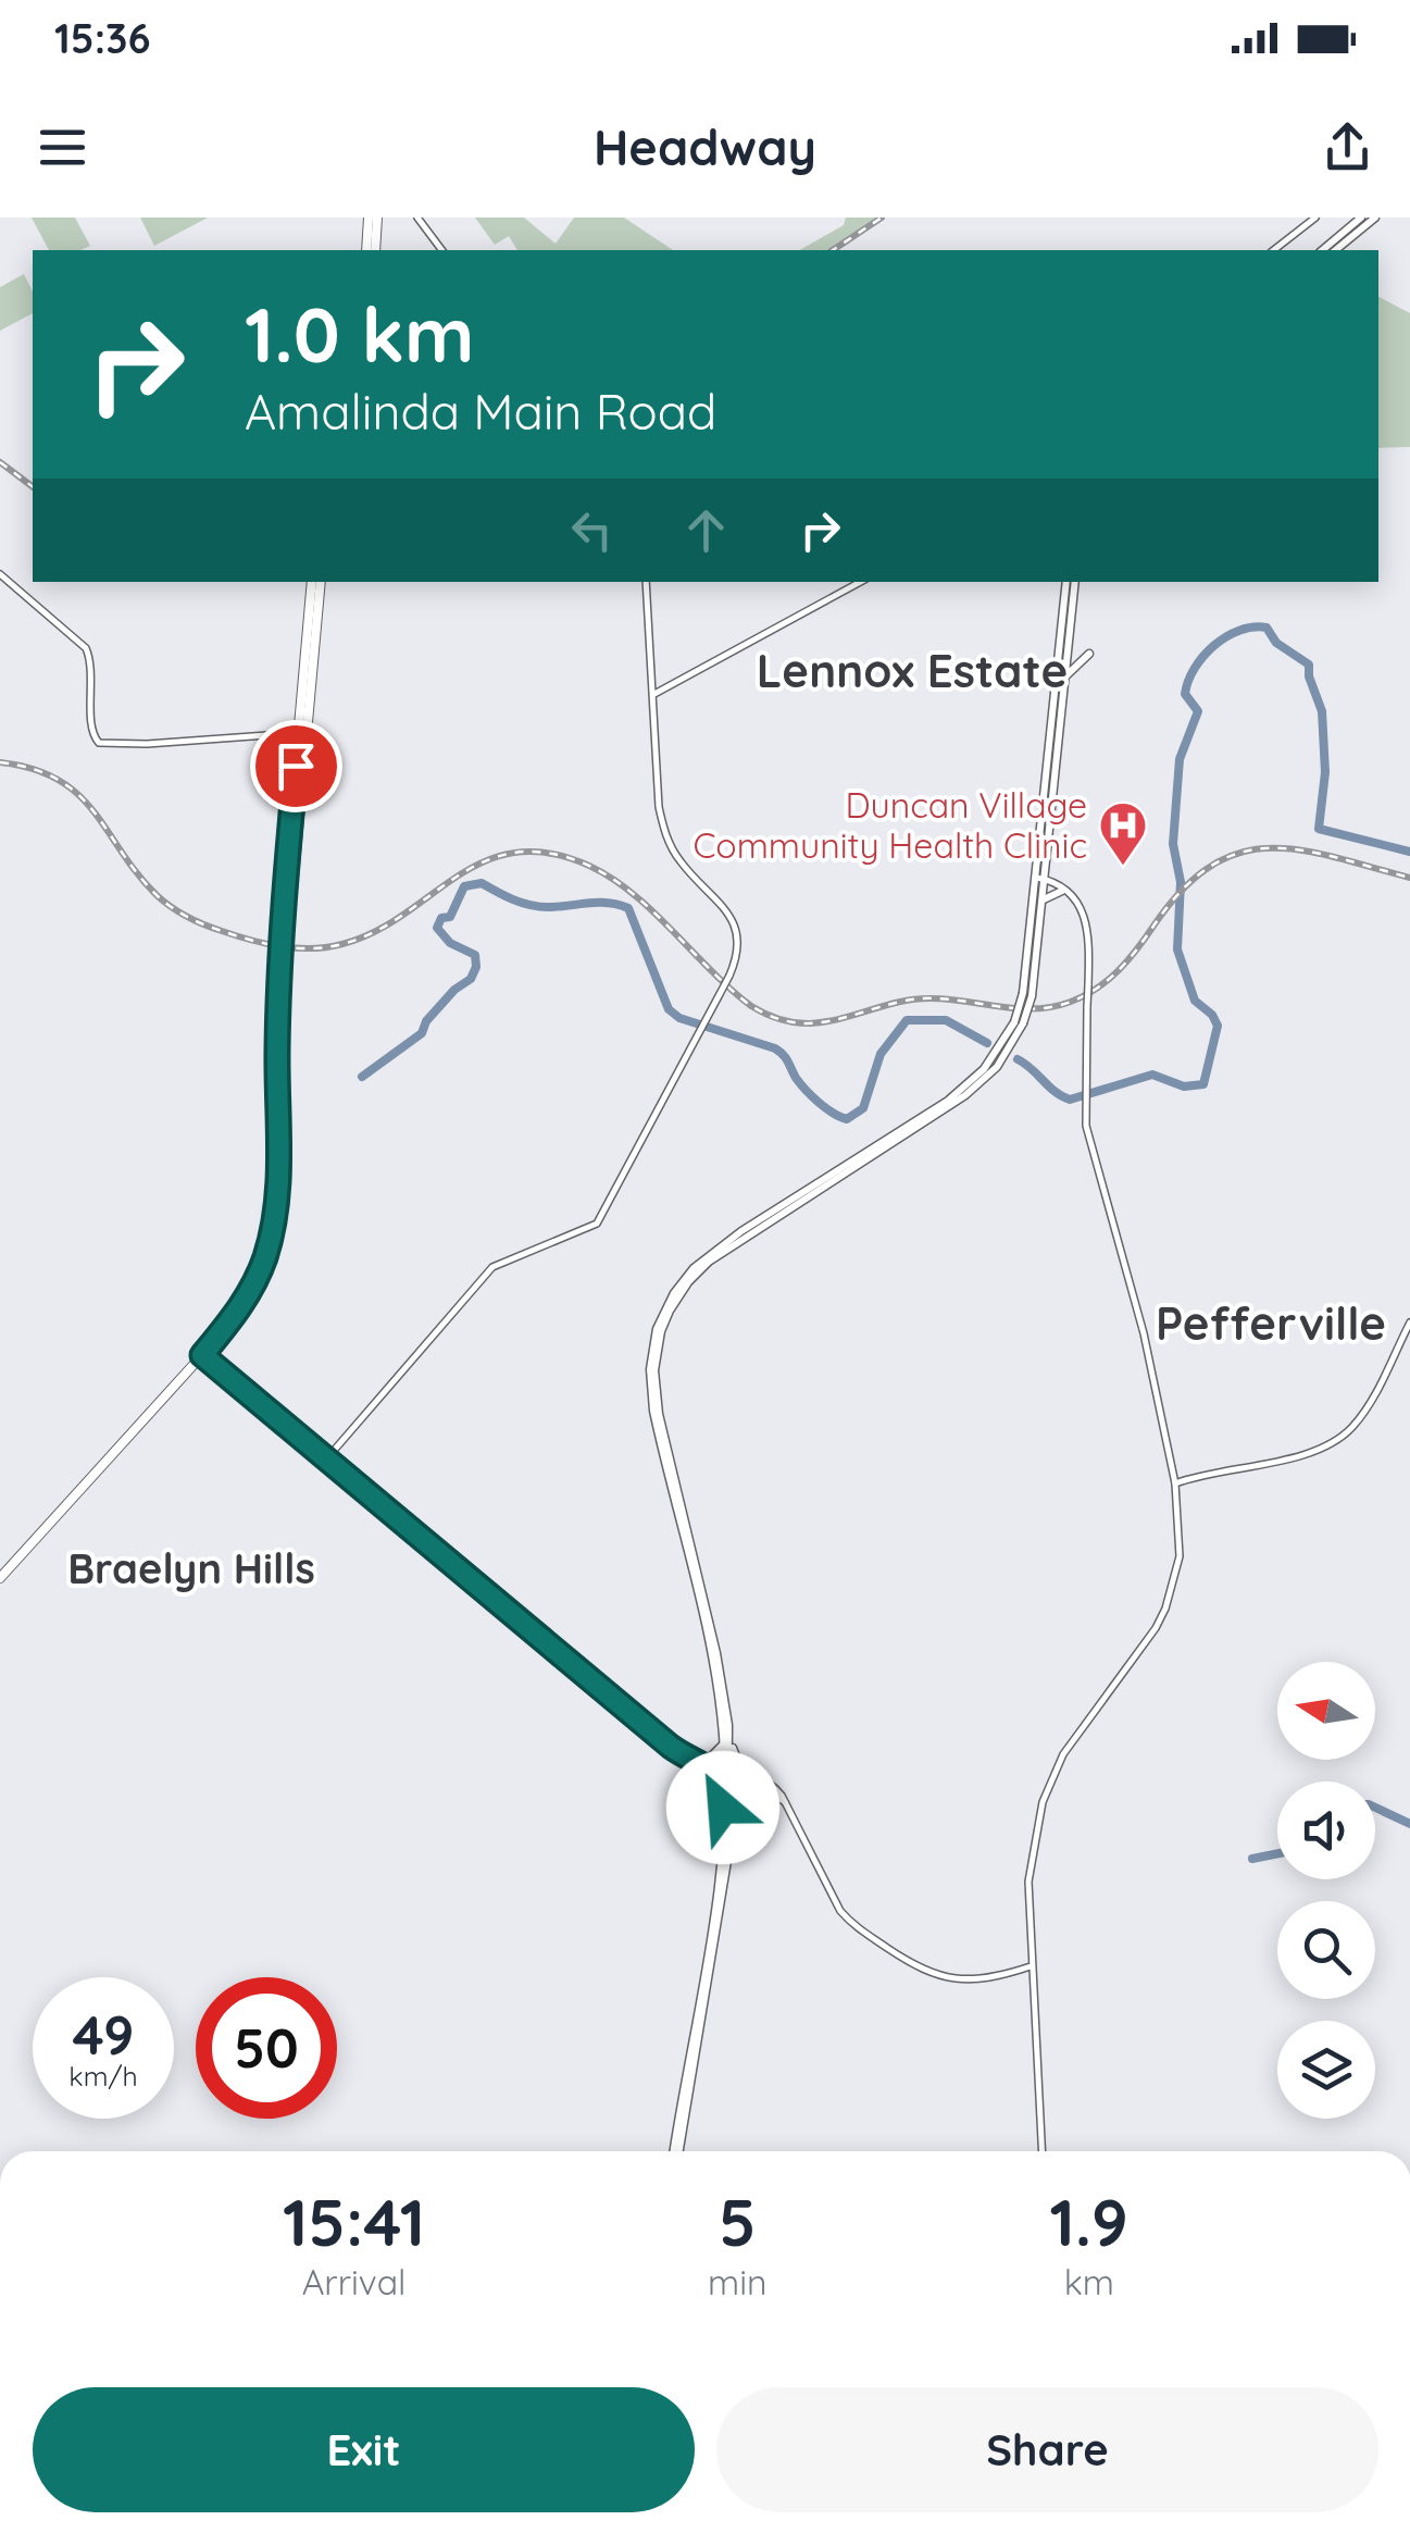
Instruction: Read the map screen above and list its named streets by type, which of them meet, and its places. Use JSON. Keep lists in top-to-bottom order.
{
  "districts": ["Lennox Estate", "Pefferville", "Braelyn Hills"],
  "places": {
    "hospital": ["Duncan Village Community Health Clinic"]
  },
  "north": "left",
  "page": {
    "status": "15:36",
    "header": "Headway",
    "turn": ["1.0 km", "Amalinda Main Road"],
    "speed": "49 km/h",
    "limit": "50",
    "eta": [
      "15:41",
      "Arrival",
      "5",
      "min",
      "1.9",
      "km"
    ],
    "buttons": ["Exit", "Share"]
  }
}
